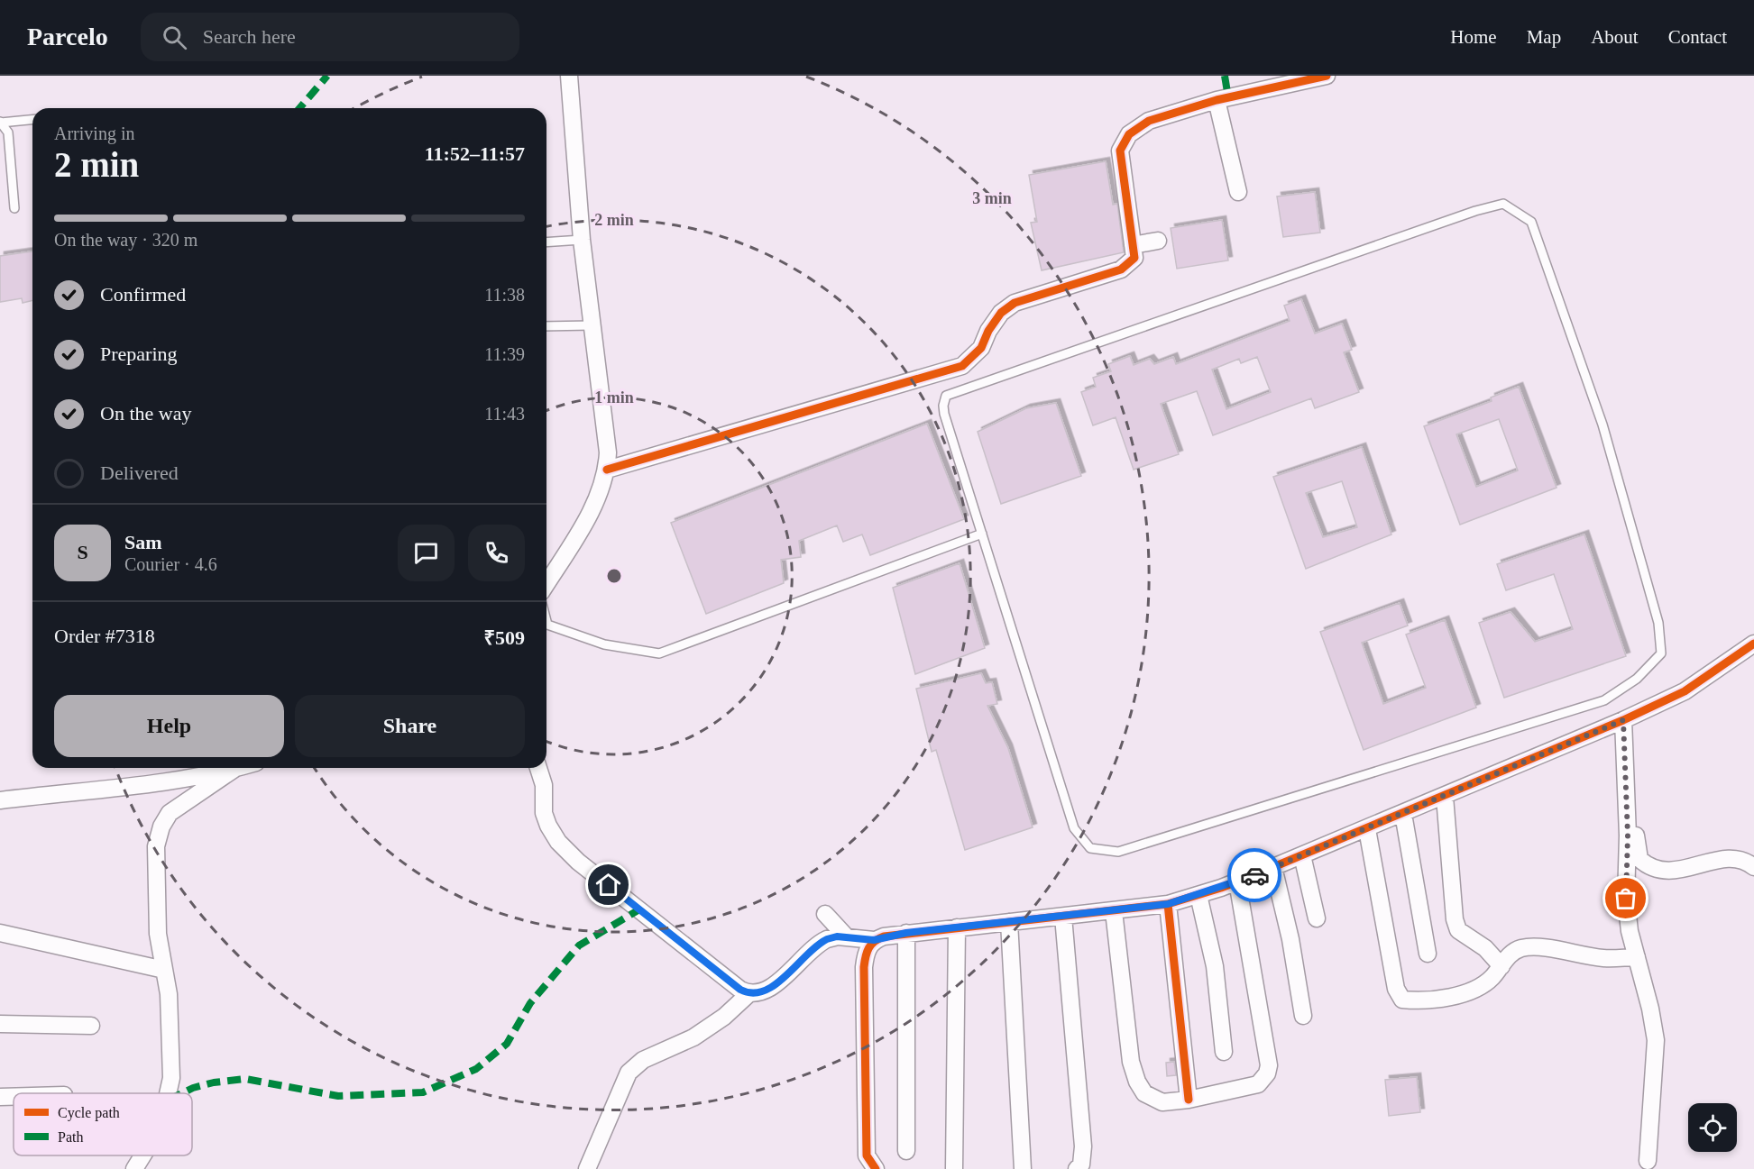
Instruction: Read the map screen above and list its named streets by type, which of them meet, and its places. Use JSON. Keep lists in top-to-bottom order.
{
  "legend": ["Cycle path", "Path"],
  "page": {
    "header": "Parcelo",
    "search": "Search here",
    "nav": [
      "Home",
      "Map",
      "About",
      "Contact"
    ],
    "heading": ["2 min", "Arriving in", "11:52–11:57"],
    "panel": [
      "Sam",
      "Courier · 4.6",
      "Order #7318",
      "₹509"
    ],
    "bar": "On the way · 320 m",
    "list": [
      ["Confirmed", "11:38"],
      ["Preparing", "11:39"],
      ["On the way", "11:43"],
      "Delivered"
    ],
    "round": "S",
    "buttons": ["Help", "Share"]
  },
  "rings": ["3 min", "2 min", "1 min"]
}
